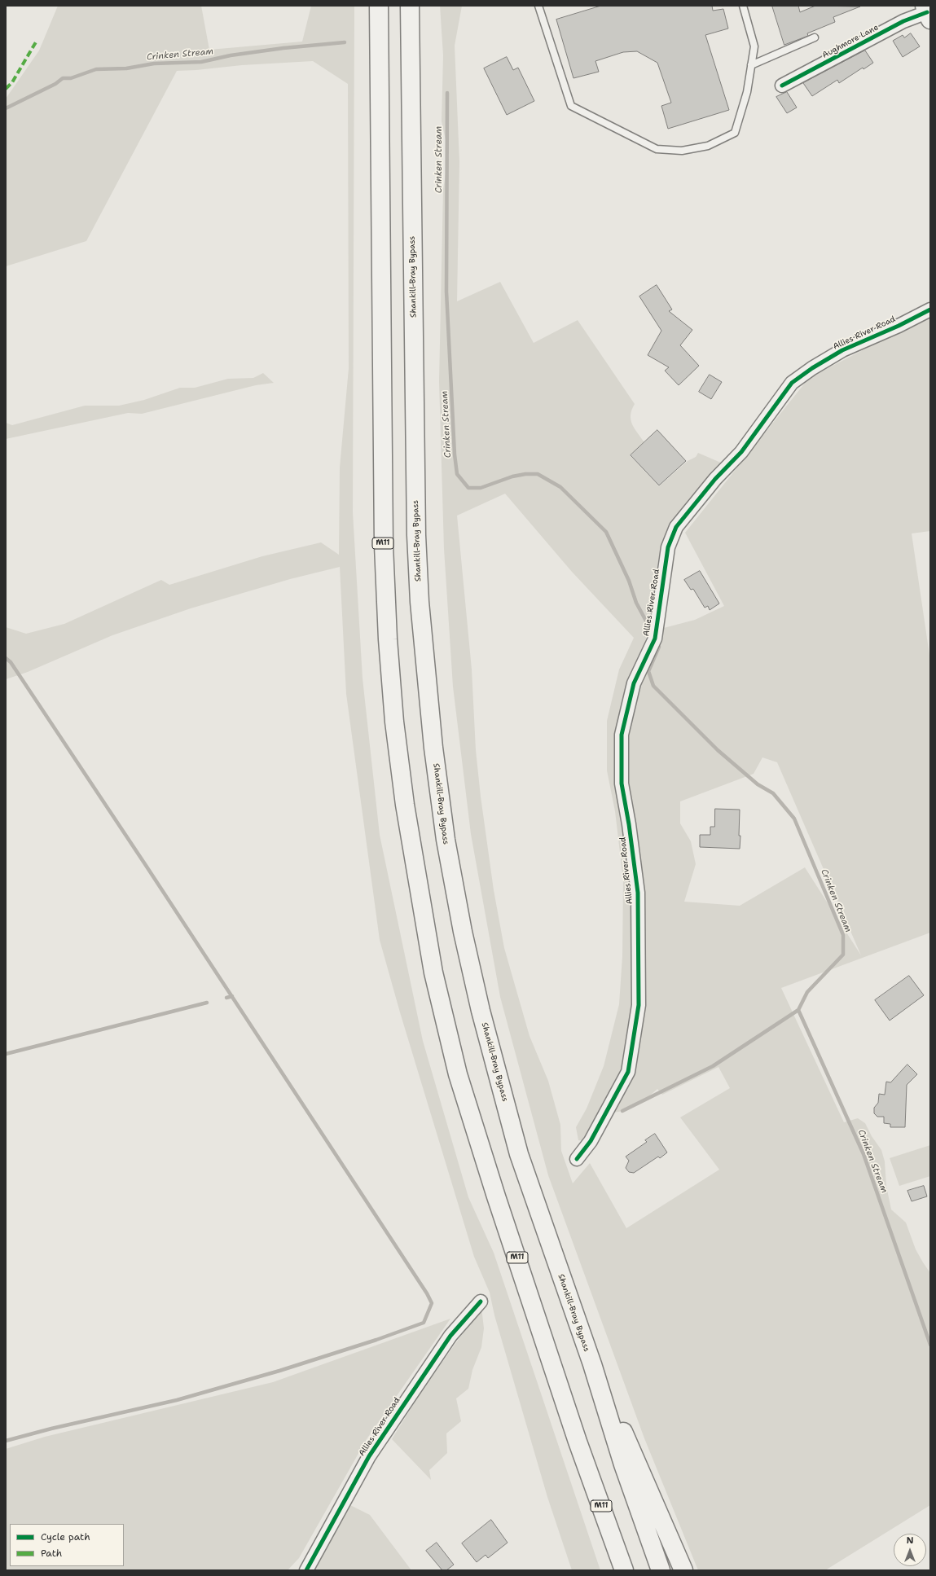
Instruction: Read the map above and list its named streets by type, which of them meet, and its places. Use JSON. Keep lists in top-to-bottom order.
{
  "streets": {
    "highway": ["Shankill-Bray Bypass", "M11"],
    "street": ["Aughmore Lane", "Allies River Road"]
  },
  "water": ["Crinken Stream"],
  "legend": ["Cycle path", "Path"],
  "north": "top"
}
